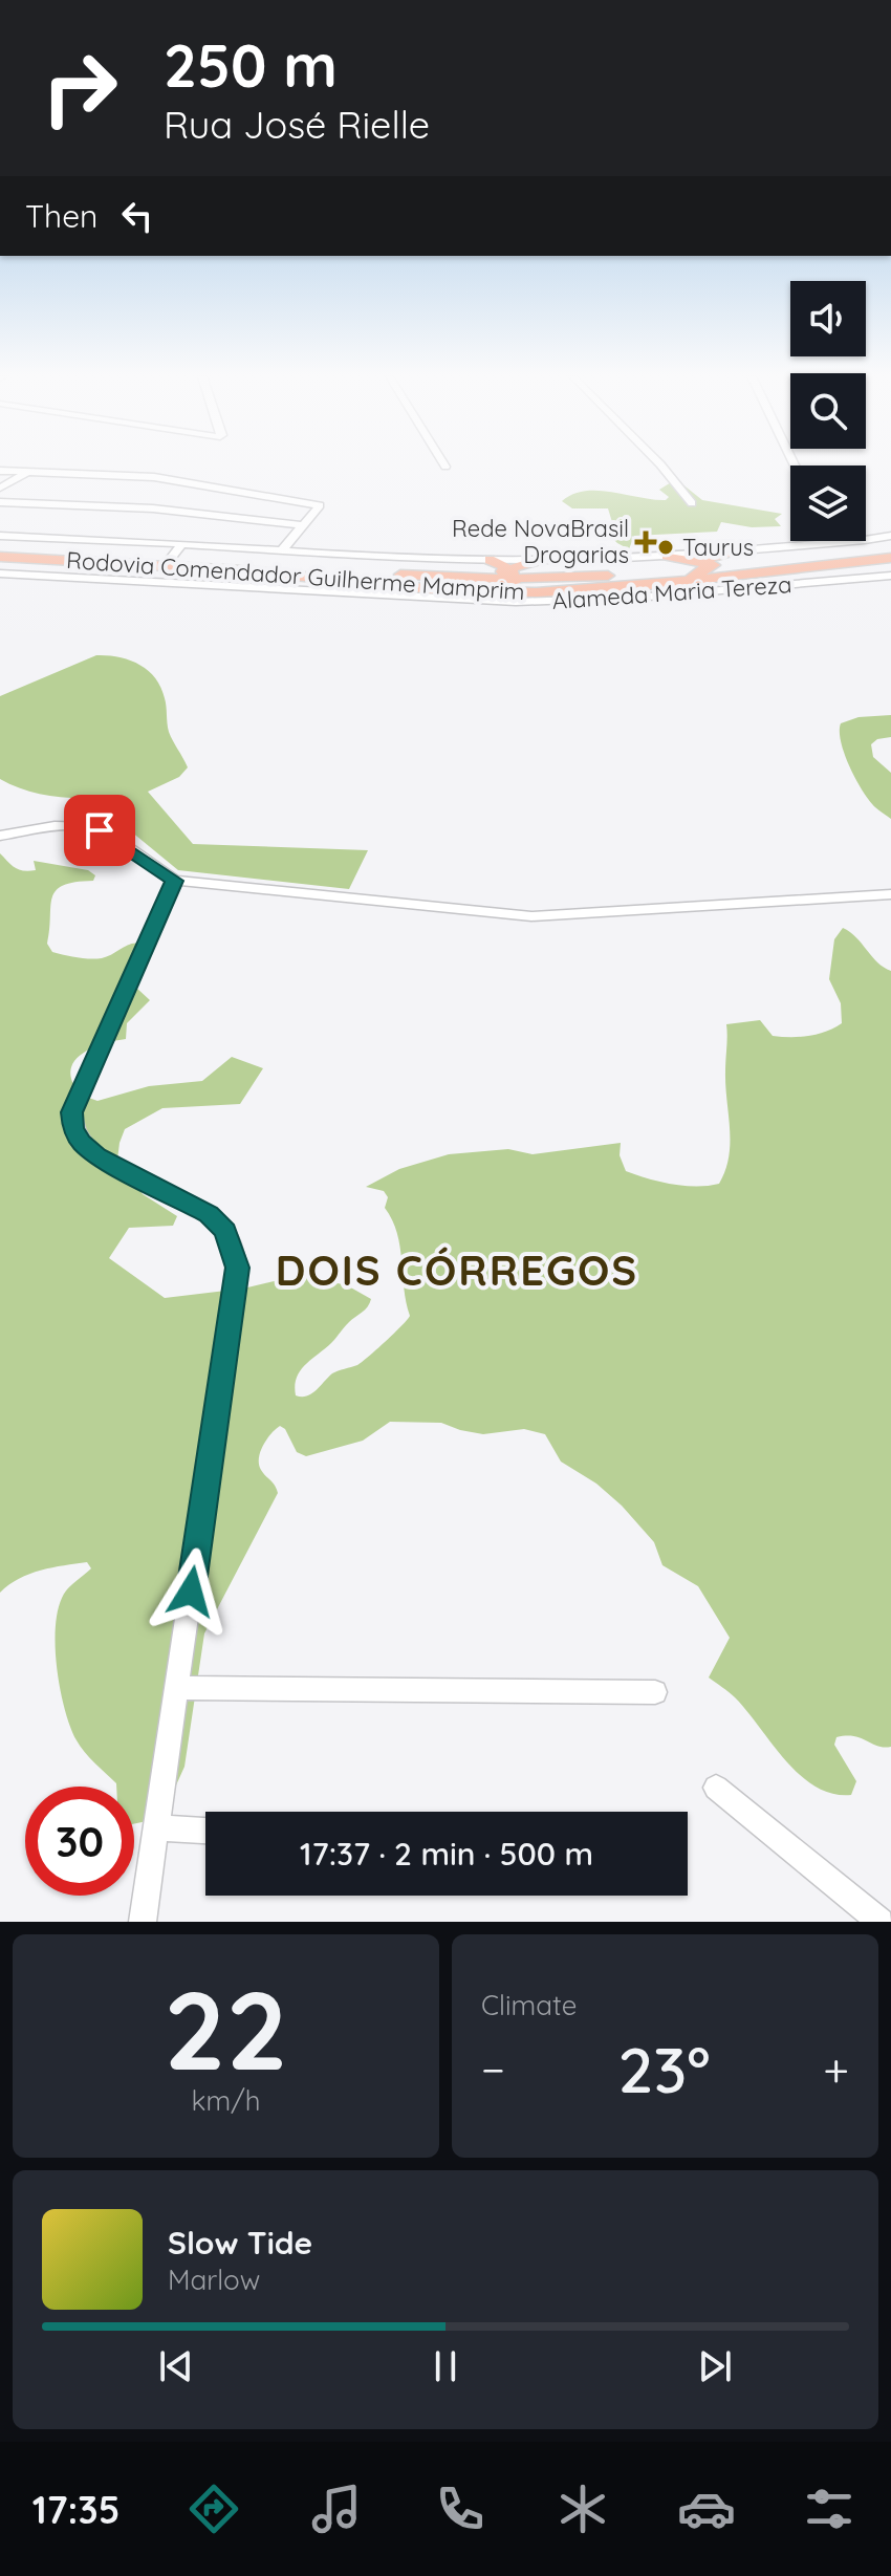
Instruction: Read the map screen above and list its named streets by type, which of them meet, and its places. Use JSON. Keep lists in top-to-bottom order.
{
  "streets": {
    "main road": ["Rodovia Comendador Guilherme Mamprim"],
    "street": ["Alameda Maria Tereza"]
  },
  "crossings": [
    ["Rodovia Comendador Guilherme Mamprim", "Alameda Maria Tereza"]
  ],
  "districts": ["DOIS CÓRREGOS"],
  "places": {
    "health": ["Rede NovaBrasil Drogarias"],
    "other": ["Taurus"]
  },
  "page": {
    "turn": ["250 m", "Rua José Rielle"],
    "then": "Then",
    "limit": "30",
    "trip": "17:37 · 2 min · 500 m",
    "tile": [
      ["22", "km/h"],
      "Climate"
    ],
    "heat": ["−", "23°", "+"],
    "song": ["Slow Tide", "Marlow"],
    "tabs": "17:35"
  }
}
